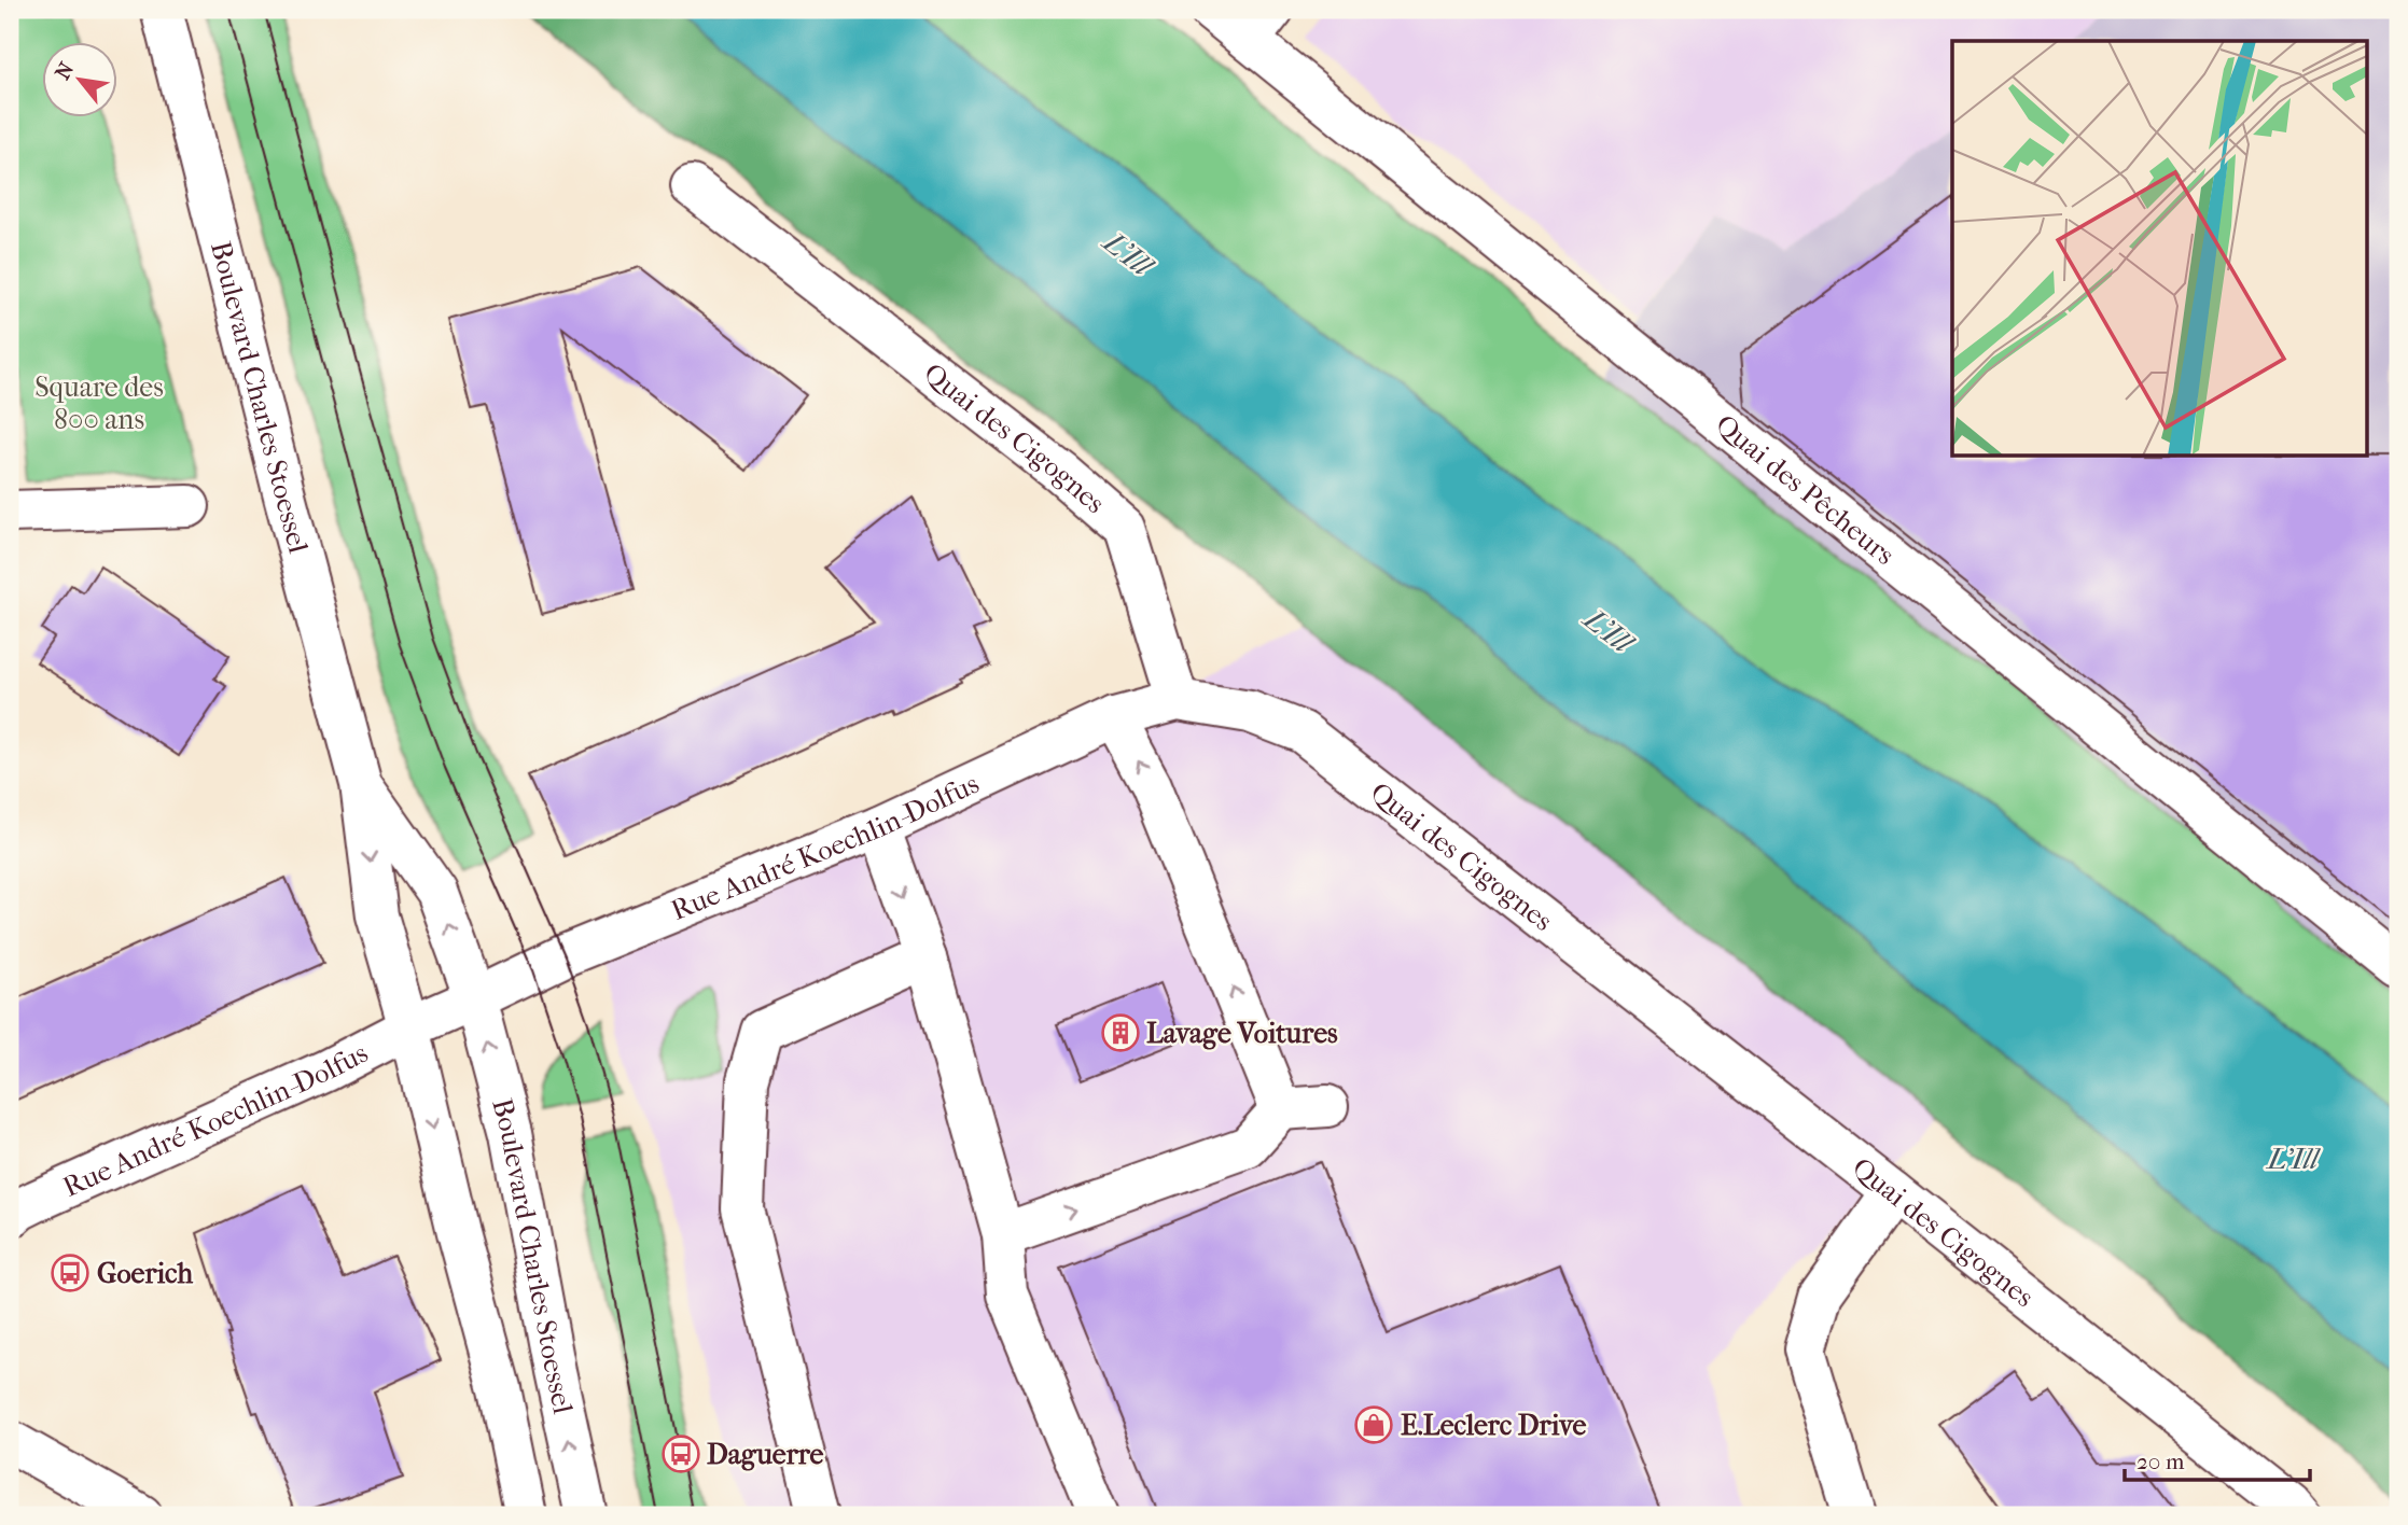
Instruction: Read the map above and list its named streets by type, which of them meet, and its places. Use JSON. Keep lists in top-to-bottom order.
{
  "streets": {
    "street": [
      "Boulevard Charles Stoessel",
      "Quai des Cigognes",
      "Quai des Pêcheurs",
      "Rue André Koechlin-Dolfus"
    ]
  },
  "crossings": [
    ["Boulevard Charles Stoessel", "Rue André Koechlin-Dolfus"],
    ["Quai des Cigognes", "Rue André Koechlin-Dolfus"]
  ],
  "water": ["L'Ill"],
  "parks": ["Square des 800 ans"],
  "places": {
    "building": ["Lavage Voitures"],
    "bus stop": ["Goerich", "Daguerre"],
    "shop": ["E.Leclerc Drive"]
  },
  "scale_bar": "20 m",
  "north": "top left"
}
